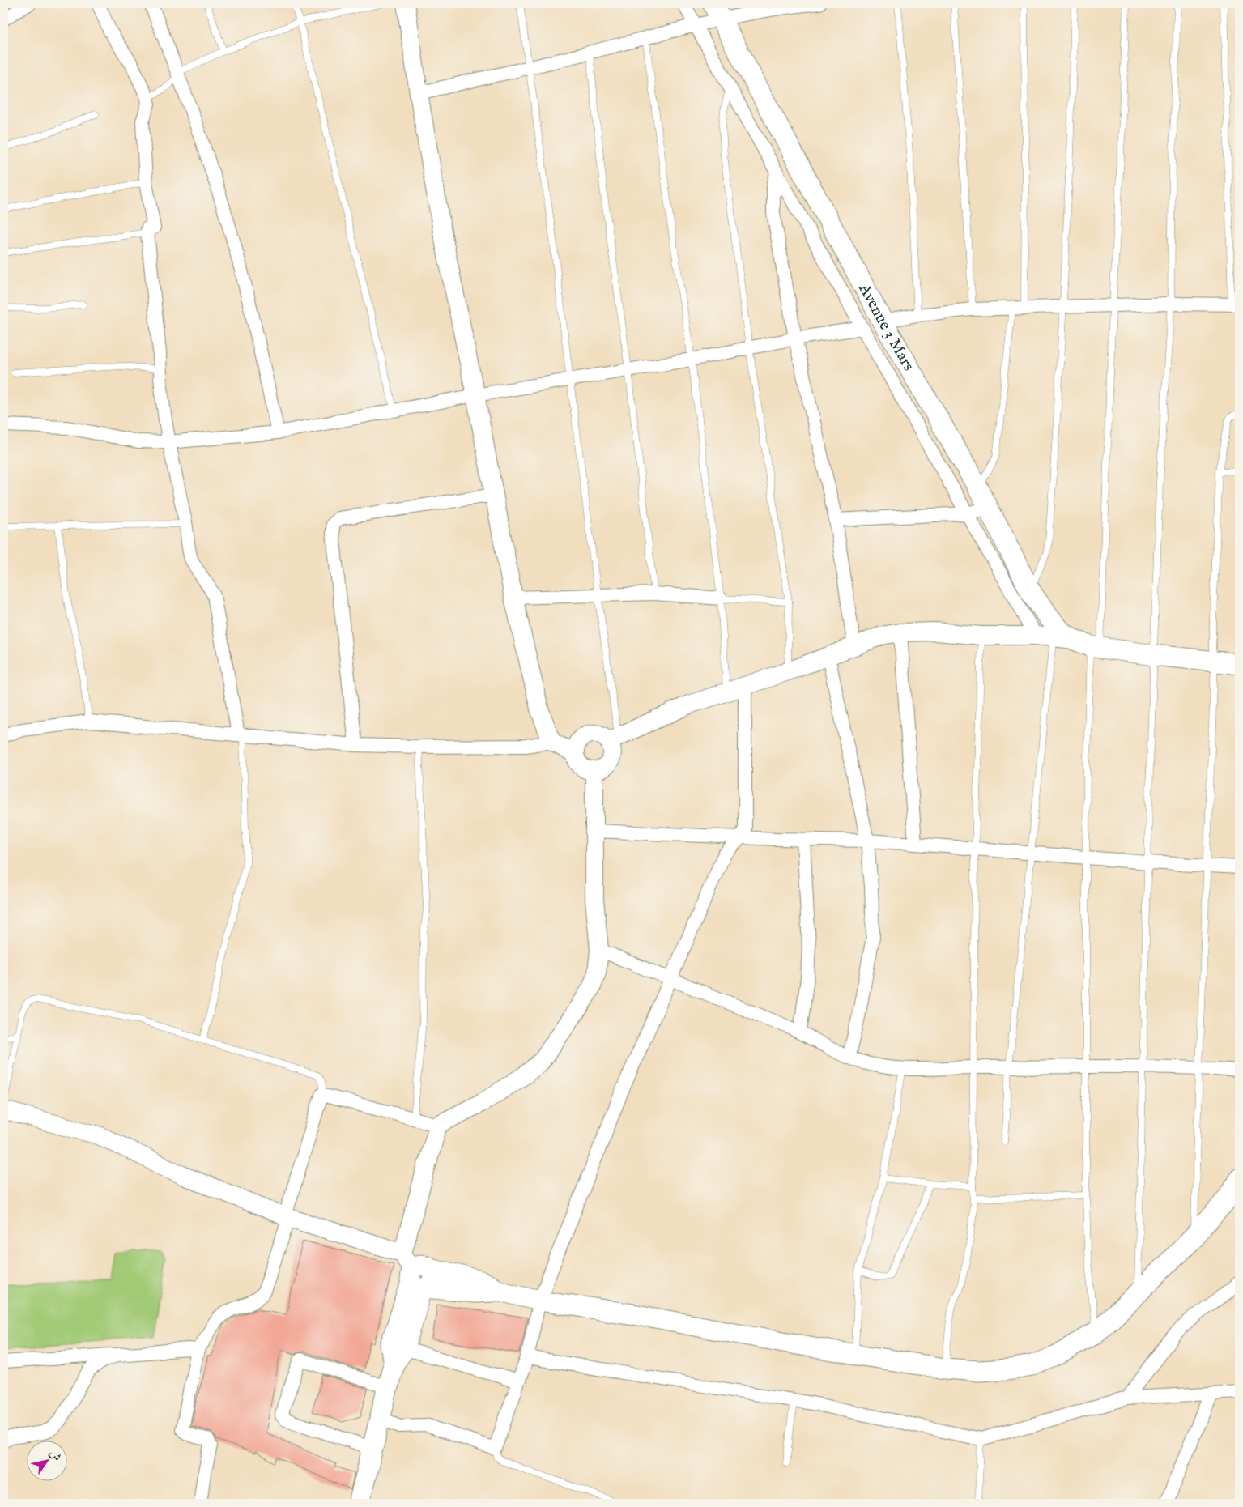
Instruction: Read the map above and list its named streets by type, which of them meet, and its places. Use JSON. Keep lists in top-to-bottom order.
{
  "streets": {
    "main road": ["Avenue 3 Mars"]
  },
  "north": "top right"
}
